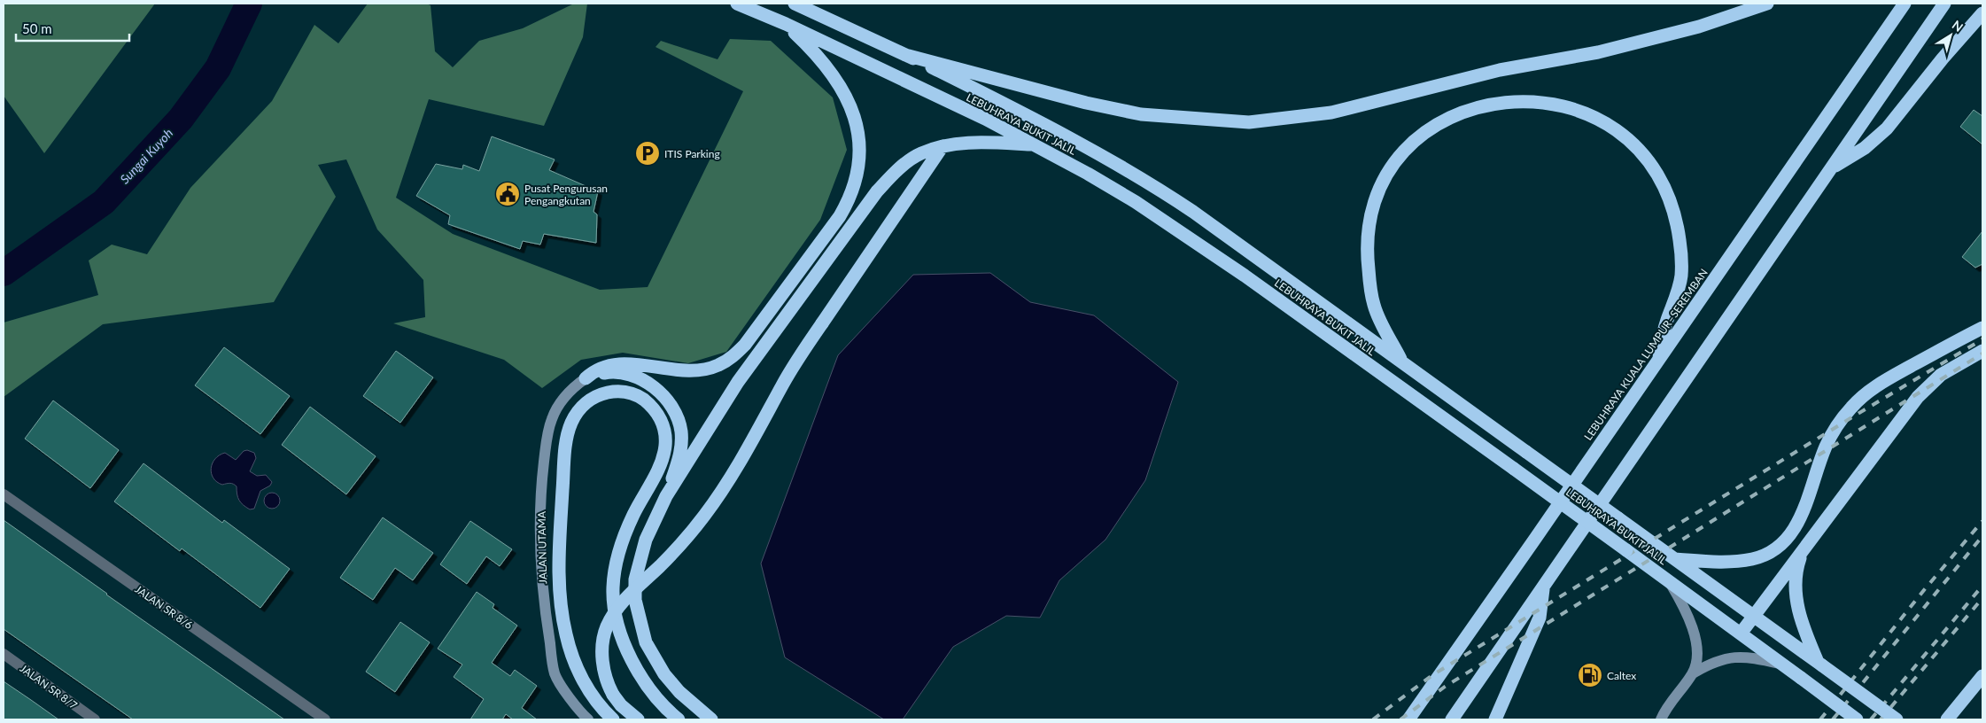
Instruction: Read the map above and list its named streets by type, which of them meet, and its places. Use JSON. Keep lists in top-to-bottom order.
{
  "streets": {
    "highway": ["LEBUHRAYA BUKIT JALIL", "LEBUHRAYA KUALA LUMPUR–SEREMBAN"],
    "street": ["JALAN UTAMA", "JALAN SR 8/6", "JALAN SR 8/7"]
  },
  "water": ["Sungai Kuyoh"],
  "places": {
    "parking": ["ITIS Parking"],
    "public building": ["Pusat Pengurusan Pengangkutan"],
    "fuel station": ["Caltex"]
  },
  "scale_bar": "50 m",
  "north": "top right"
}
